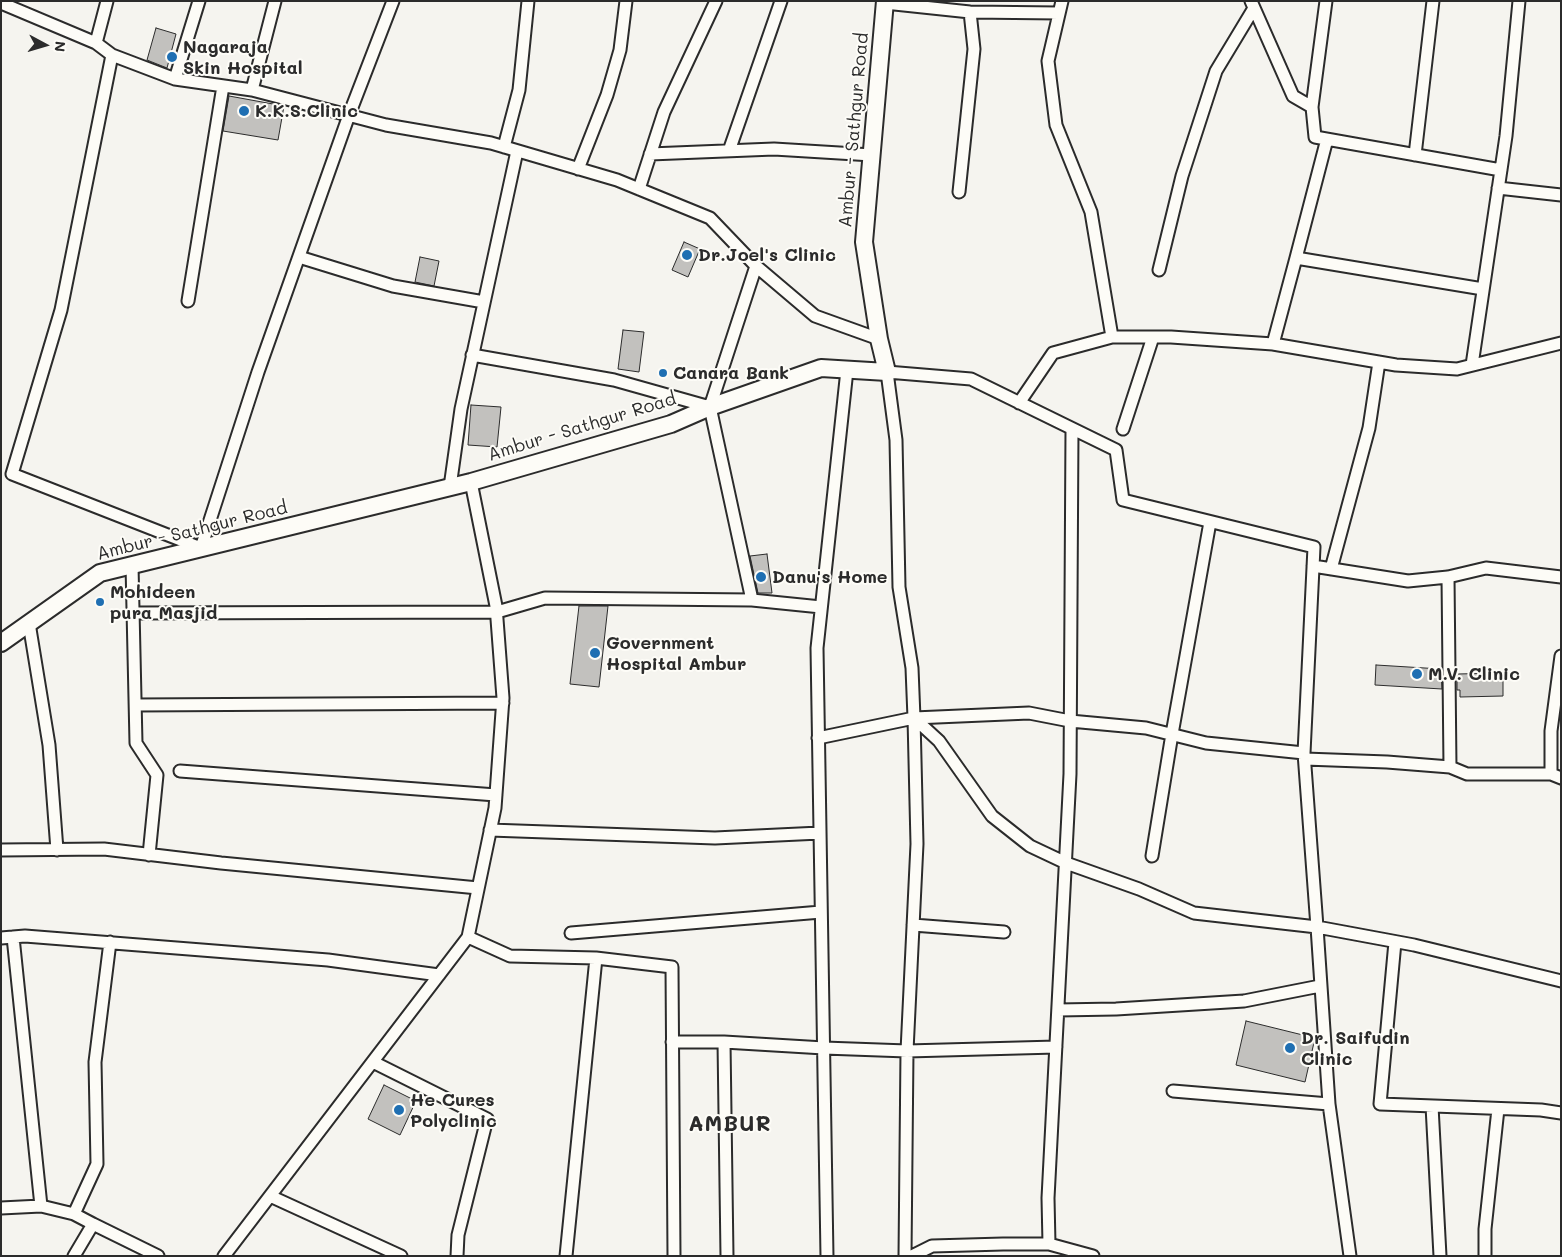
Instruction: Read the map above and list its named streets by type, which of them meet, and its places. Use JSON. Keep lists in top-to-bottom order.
{
  "streets": {
    "main road": ["Ambur - Sathgur Road"]
  },
  "districts": ["AMBUR"],
  "places": [
    "Nagaraja Skin Hospital",
    "K.K.S.Clinic",
    "Dr.Joel's Clinic",
    "Canara Bank",
    "Danu's Home",
    "Mohideen pura Masjid",
    "Government Hospital Ambur",
    "M.V. Clinic",
    "Dr. Saifudin Clinic",
    "He Cures Polyclinic"
  ],
  "north": "right"
}
